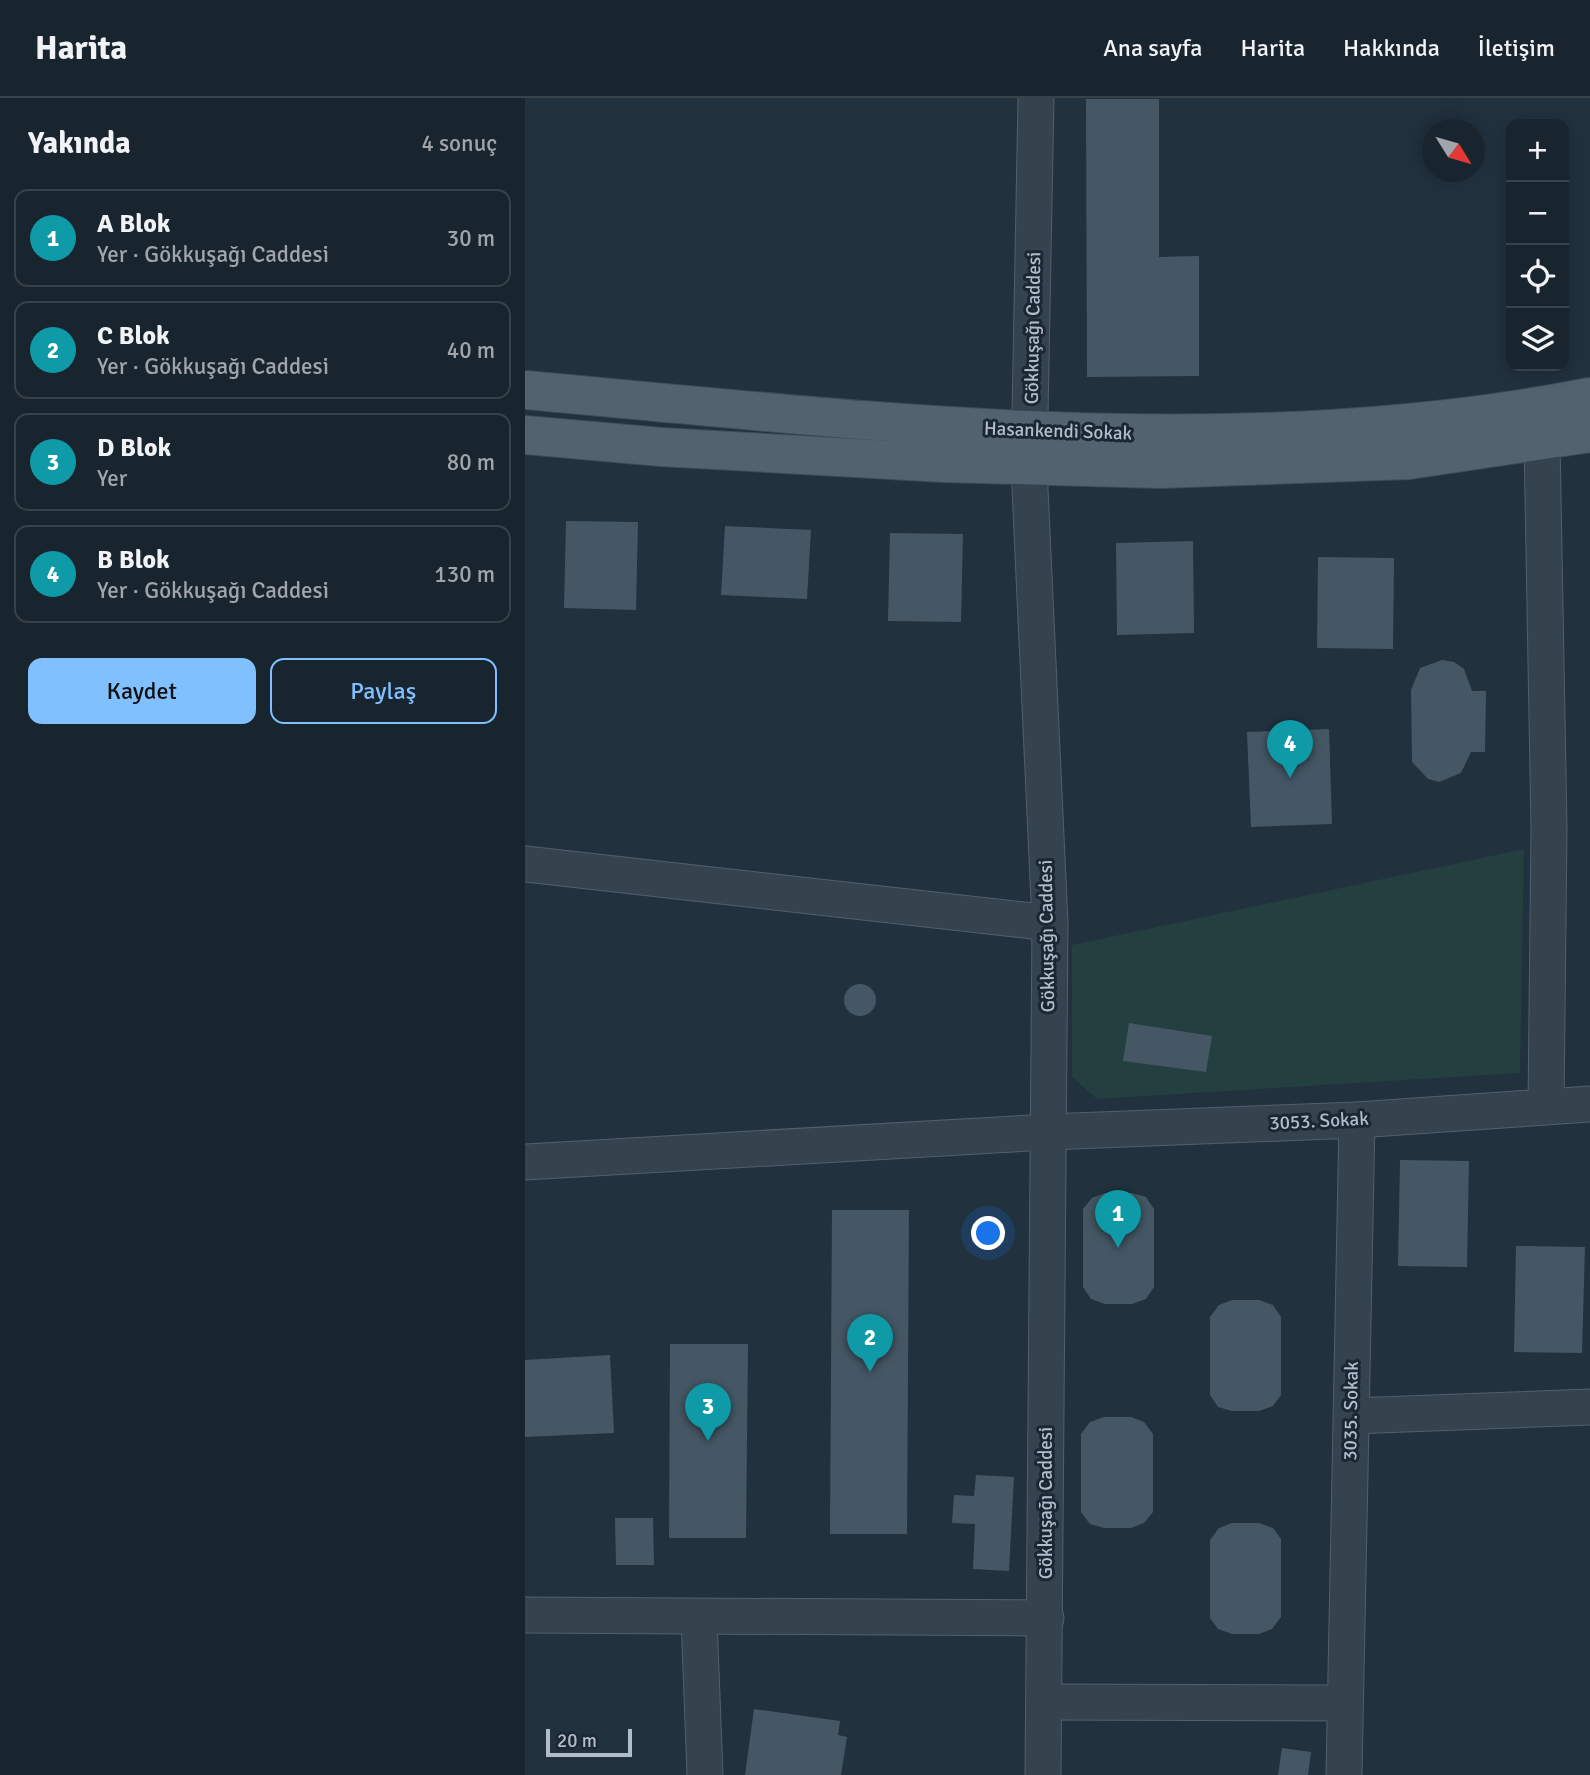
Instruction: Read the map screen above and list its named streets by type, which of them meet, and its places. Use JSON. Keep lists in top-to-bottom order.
{
  "streets": {
    "main road": ["Hasankendi Sokak"],
    "street": ["Gökkuşağı Caddesi", "3053. Sokak", "3035. Sokak"]
  },
  "crossings": [
    ["Gökkuşağı Caddesi", "Hasankendi Sokak"],
    ["Gökkuşağı Caddesi", "3053. Sokak"],
    ["3053. Sokak", "3035. Sokak"]
  ],
  "scale_bar": "20 m",
  "north": "bottom right",
  "page": {
    "header": "Harita",
    "nav": [
      "Ana sayfa",
      "Harita",
      "Hakkında",
      "İletişim"
    ],
    "heading": ["Yakında", "4 sonuç"],
    "map_buttons": ["+", "−"],
    "list": [
      {
        "mark": "1",
        "name": "A Blok",
        "note": "Yer · Gökkuşağı Caddesi",
        "value": "30 m"
      },
      {
        "mark": "2",
        "name": "C Blok",
        "note": "Yer · Gökkuşağı Caddesi",
        "value": "40 m"
      },
      {
        "mark": "3",
        "name": "D Blok",
        "note": "Yer",
        "value": "80 m"
      },
      {
        "mark": "4",
        "name": "B Blok",
        "note": "Yer · Gökkuşağı Caddesi",
        "value": "130 m"
      }
    ],
    "buttons": ["Kaydet", "Paylaş"],
    "pins": [
      "4",
      "1",
      "2",
      "3"
    ],
    "scale": "20 m"
  }
}
